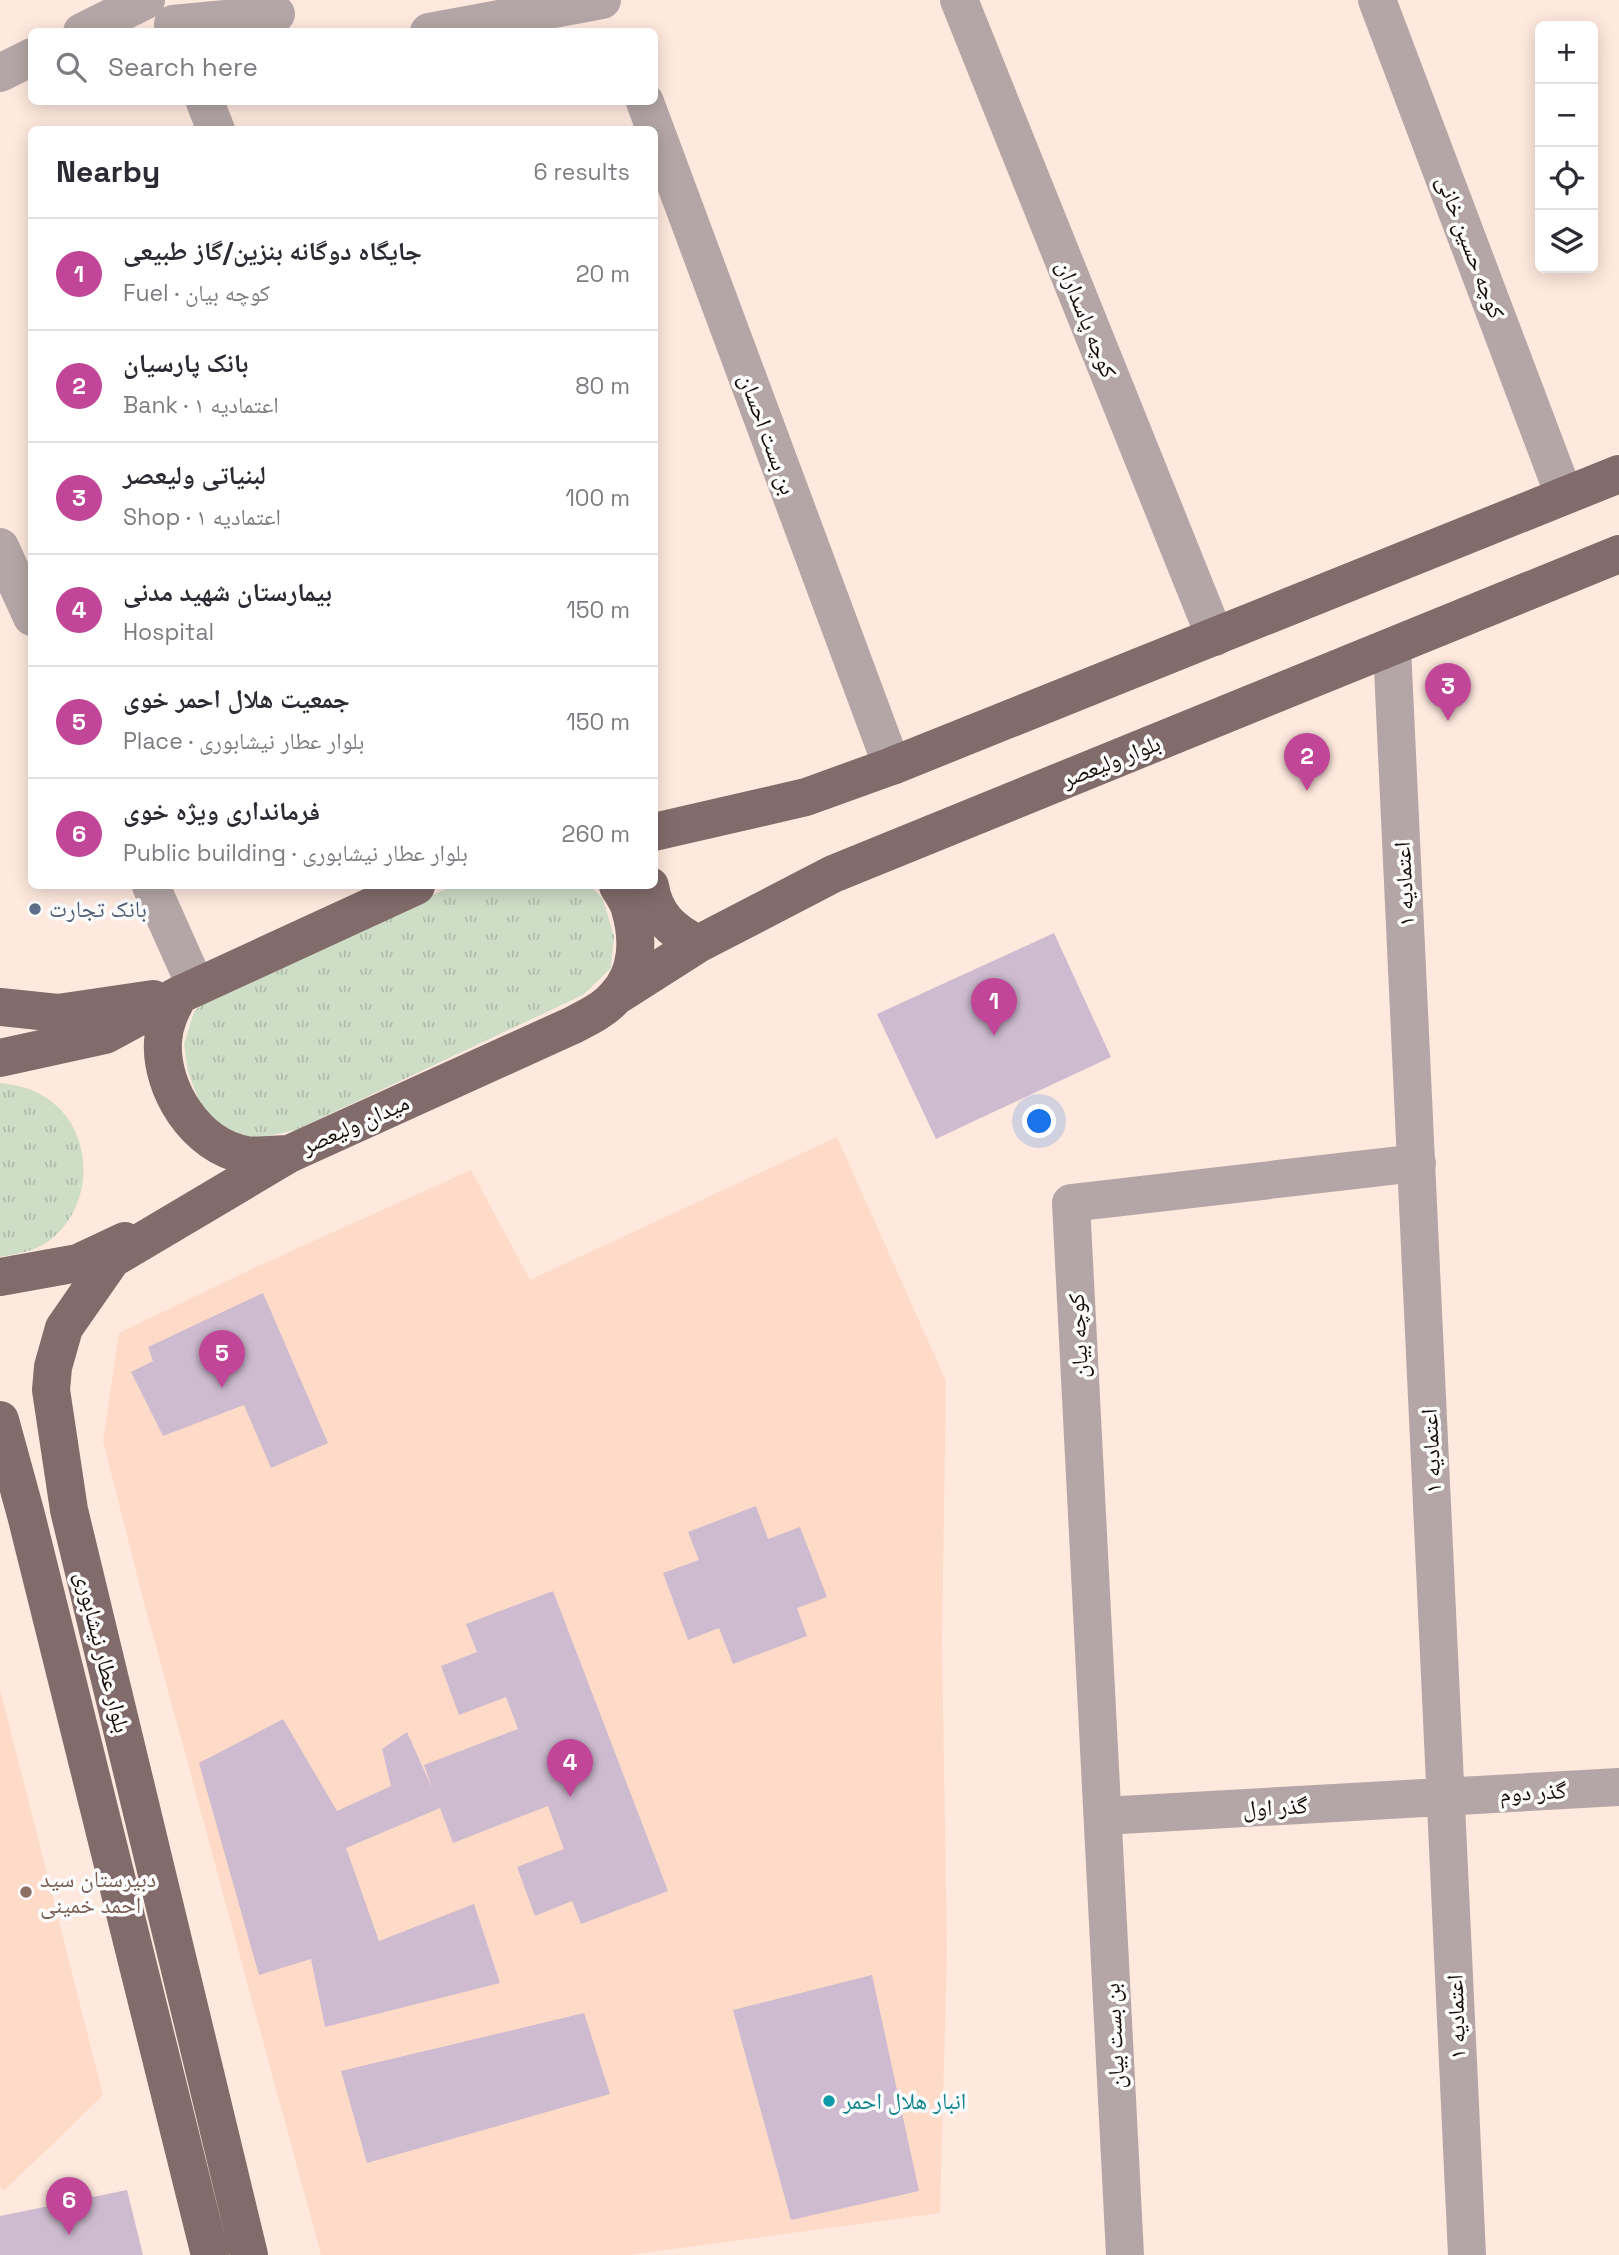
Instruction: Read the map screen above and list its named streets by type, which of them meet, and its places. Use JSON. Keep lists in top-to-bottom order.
{
  "streets": {
    "main road": ["بلوار ولیعصر", "میدان ولیعصر", "بلوار عطار نیشابوری"],
    "street": [
      "کوچه حسین خانی",
      "کوچه پاسداران",
      "بن بست احسان",
      "اعتمادیه ۱",
      "کوچه بیان",
      "گذر دوم",
      "گذر اول",
      "بن بست بیان"
    ]
  },
  "crossings": [
    ["بلوار ولیعصر", "اعتمادیه ۱"],
    ["بلوار ولیعصر", "میدان ولیعصر"],
    ["اعتمادیه ۱", "کوچه بیان"],
    ["اعتمادیه ۱", "گذر دوم"],
    ["اعتمادیه ۱", "گذر اول"],
    ["میدان ولیعصر", "بلوار عطار نیشابوری"],
    ["کوچه بیان", "گذر اول"],
    ["کوچه بیان", "بن بست بیان"],
    ["گذر دوم", "گذر اول"],
    ["گذر اول", "بن بست بیان"]
  ],
  "places": ["بانک تجارت", "دبیرستان سید احمد خمینی", "انبار هلال احمر"],
  "page": {
    "map_buttons": ["+", "−"],
    "search": "Search here",
    "heading": ["Nearby", "6 results"],
    "list": [
      {
        "mark": "1",
        "name": "جایگاه دوگانه بنزین/گاز طبیعی",
        "note": "Fuel · کوچه بیان",
        "value": "20 m"
      },
      {
        "mark": "2",
        "name": "بانک پارسیان",
        "note": "Bank · اعتمادیه ۱",
        "value": "80 m"
      },
      {
        "mark": "3",
        "name": "لبنیاتی ولیعصر",
        "note": "Shop · اعتمادیه ۱",
        "value": "100 m"
      },
      {
        "mark": "4",
        "name": "بیمارستان شهید مدنی",
        "note": "Hospital",
        "value": "150 m"
      },
      {
        "mark": "5",
        "name": "جمعیت هلال احمر خوی",
        "note": "Place · بلوار عطار نیشابوری",
        "value": "150 m"
      },
      {
        "mark": "6",
        "name": "فرمانداری ویژه خوی",
        "note": "Public building · بلوار عطار نیشابوری",
        "value": "260 m"
      }
    ],
    "pins": [
      "3",
      "2",
      "1",
      "5",
      "4",
      "6"
    ]
  }
}
